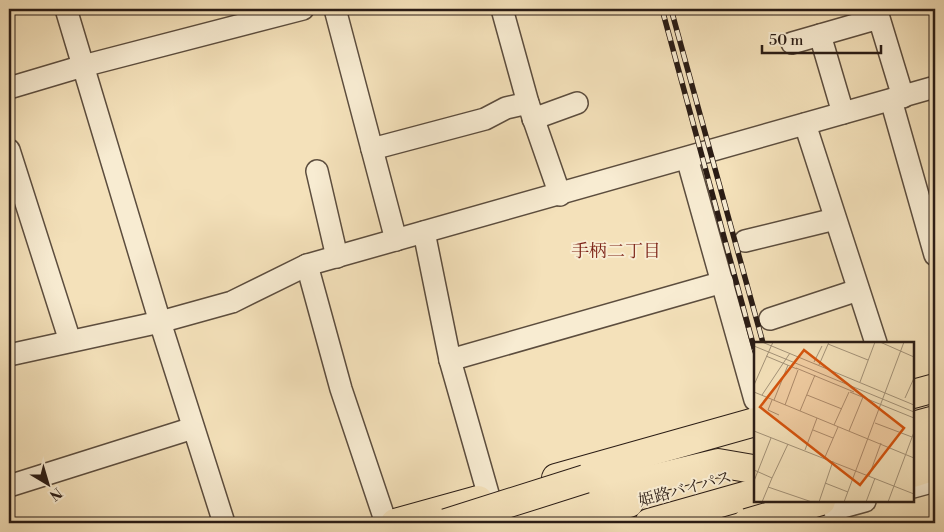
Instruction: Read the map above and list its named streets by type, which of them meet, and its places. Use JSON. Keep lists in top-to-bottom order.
{
  "streets": {
    "highway": ["姫路バイパス"]
  },
  "districts": ["手柄二丁目"],
  "scale_bar": "50 m",
  "north": "bottom right"
}
